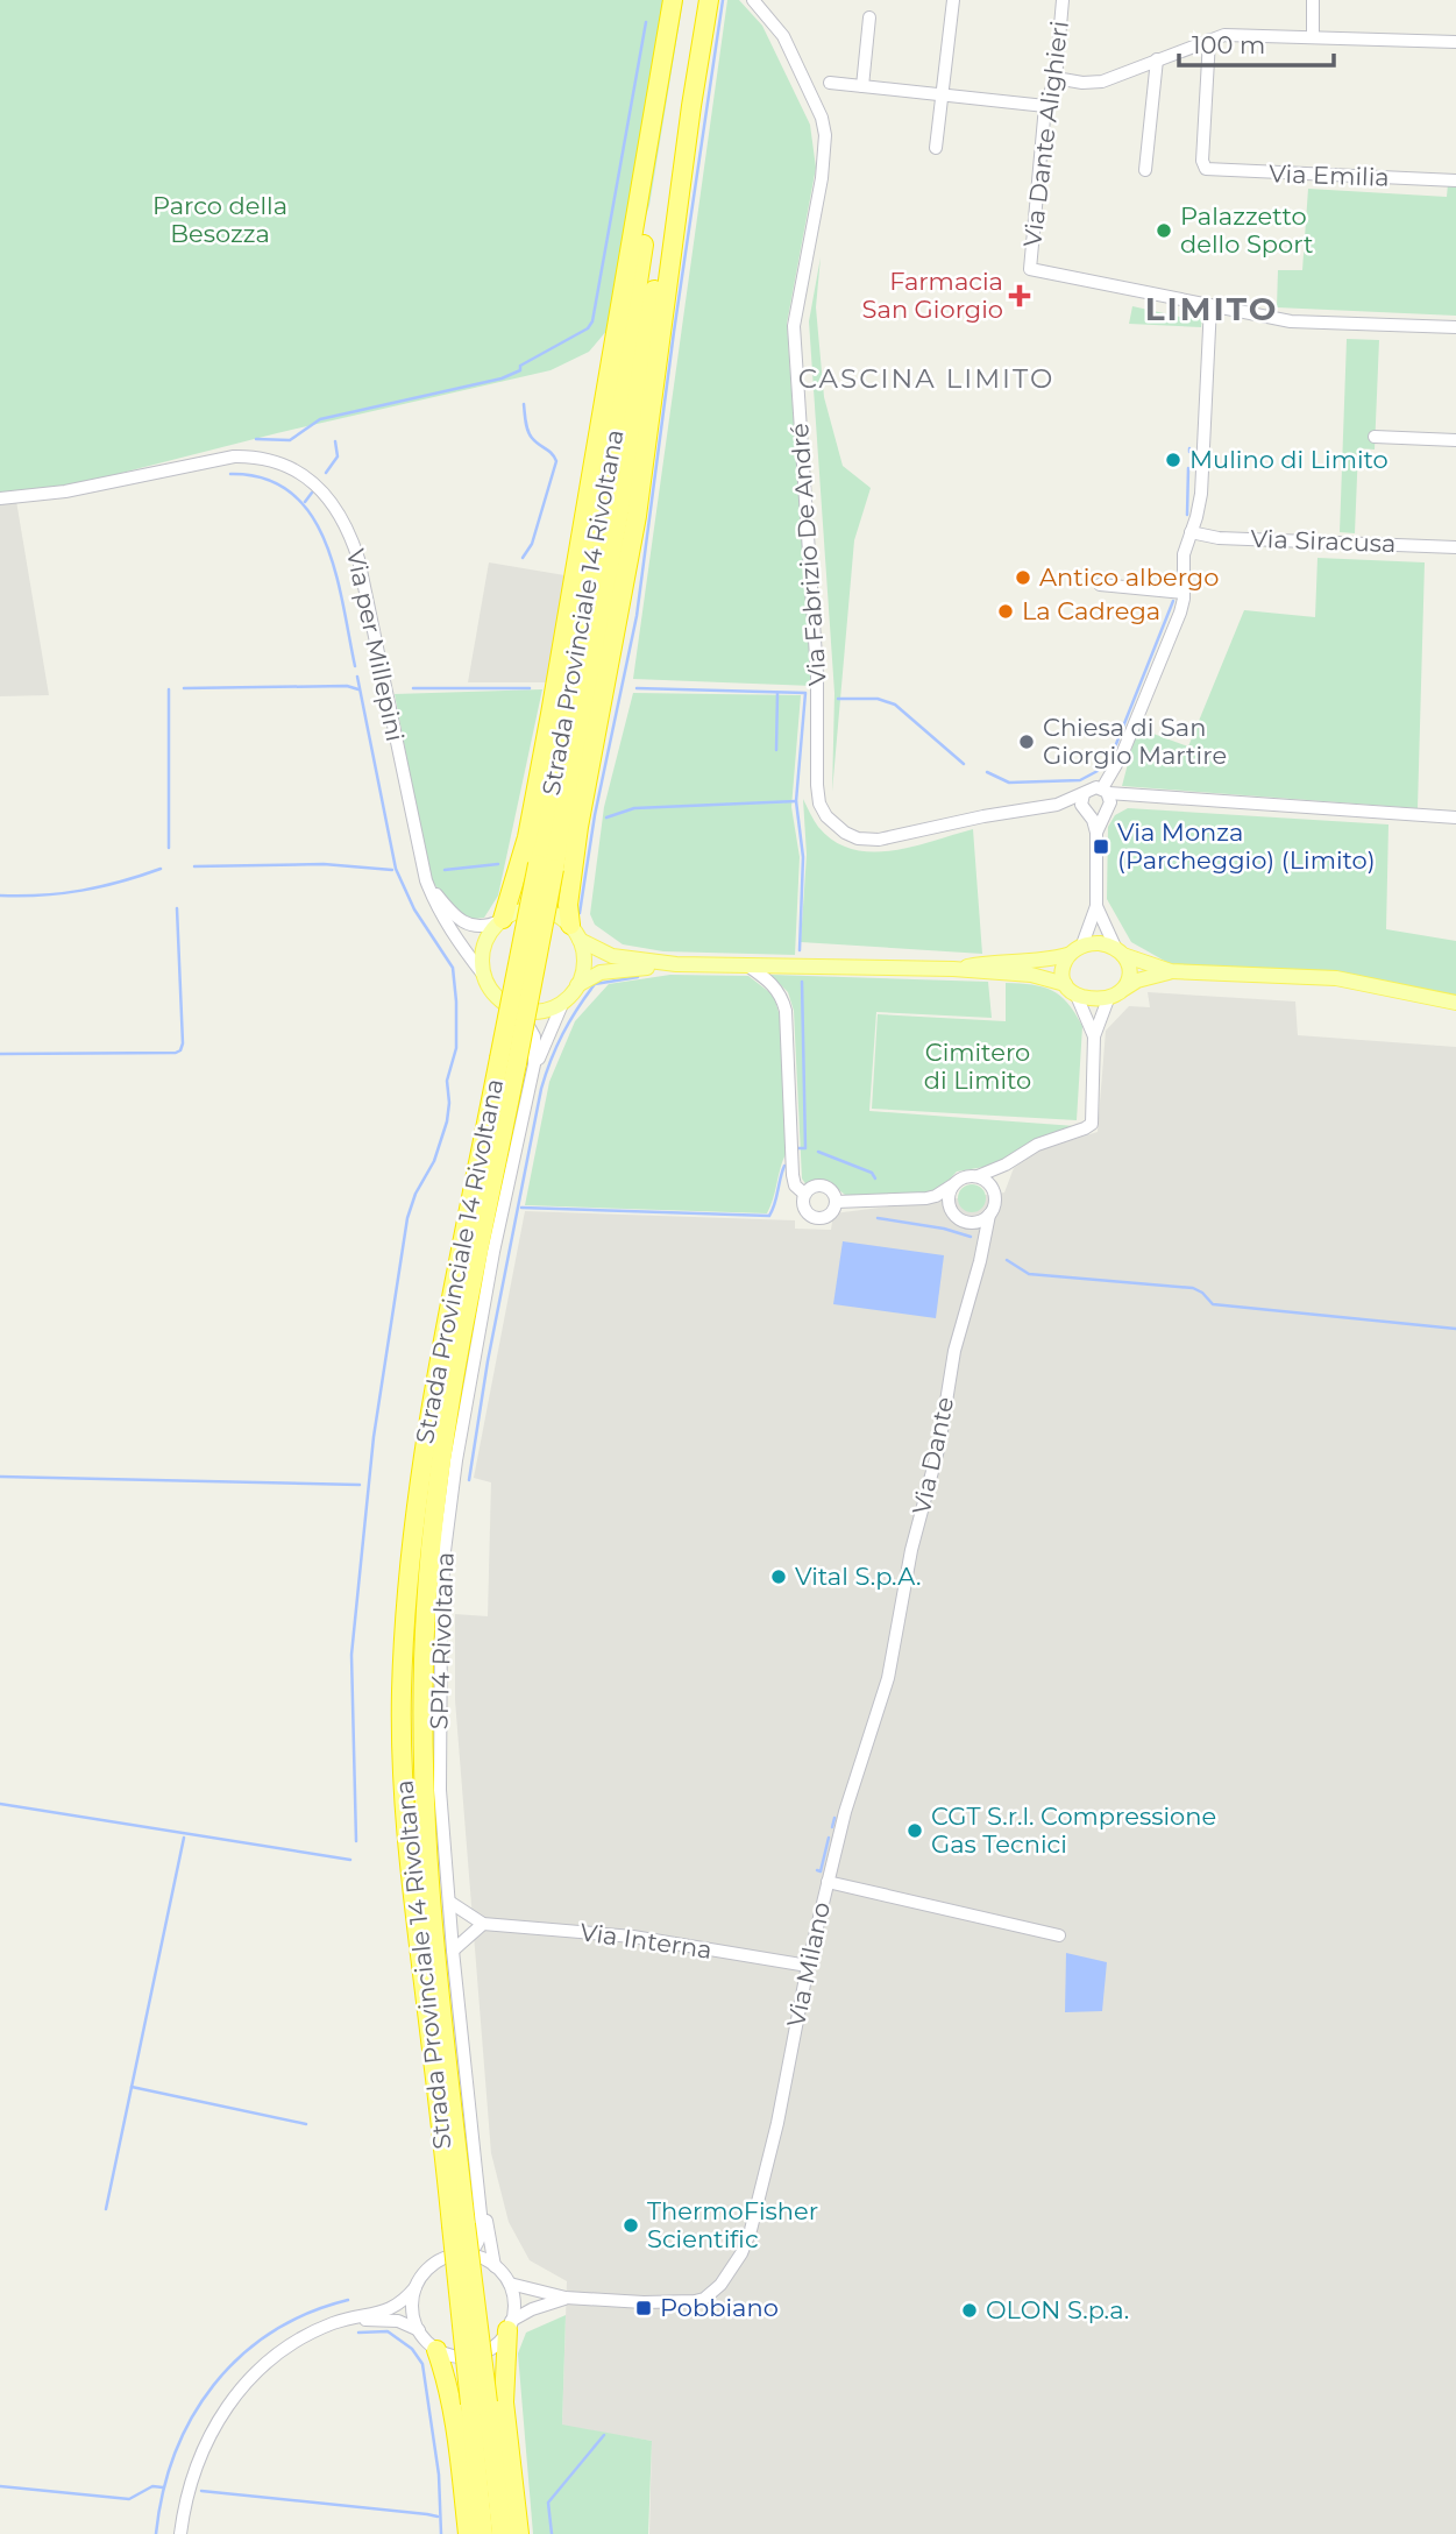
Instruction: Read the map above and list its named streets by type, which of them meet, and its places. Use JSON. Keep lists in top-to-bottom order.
{
  "streets": {
    "highway": ["Strada Provinciale 14 Rivoltana"],
    "main road": ["SP14 Rivoltana"],
    "street": [
      "Via Dante Alighieri",
      "Via Emilia",
      "Via Siracusa",
      "Via Fabrizio De André",
      "Via per Millepini",
      "Via Dante",
      "Via Interna",
      "Via Milano"
    ]
  },
  "crossings": [
    ["Via per Millepini", "SP14 Rivoltana"],
    ["Via Dante", "Via Milano"],
    ["SP14 Rivoltana", "Via Interna"],
    ["Via Interna", "Via Milano"]
  ],
  "districts": ["LIMITO", "CASCINA LIMITO"],
  "parks": ["Parco della Besozza", "Cimitero di Limito"],
  "places": {
    "other": [
      "Palazzetto dello Sport",
      "Mulino di Limito",
      "Antico albergo",
      "La Cadrega",
      "Chiesa di San Giorgio Martire",
      "Vital S.p.A.",
      "CGT S.r.l. Compressione Gas Tecnici",
      "ThermoFisher Scientific",
      "OLON S.p.a."
    ],
    "health": ["Farmacia San Giorgio"],
    "transit": ["Via Monza (Parcheggio) (Limito)", "Pobbiano"]
  },
  "scale_bar": "100 m"
}
